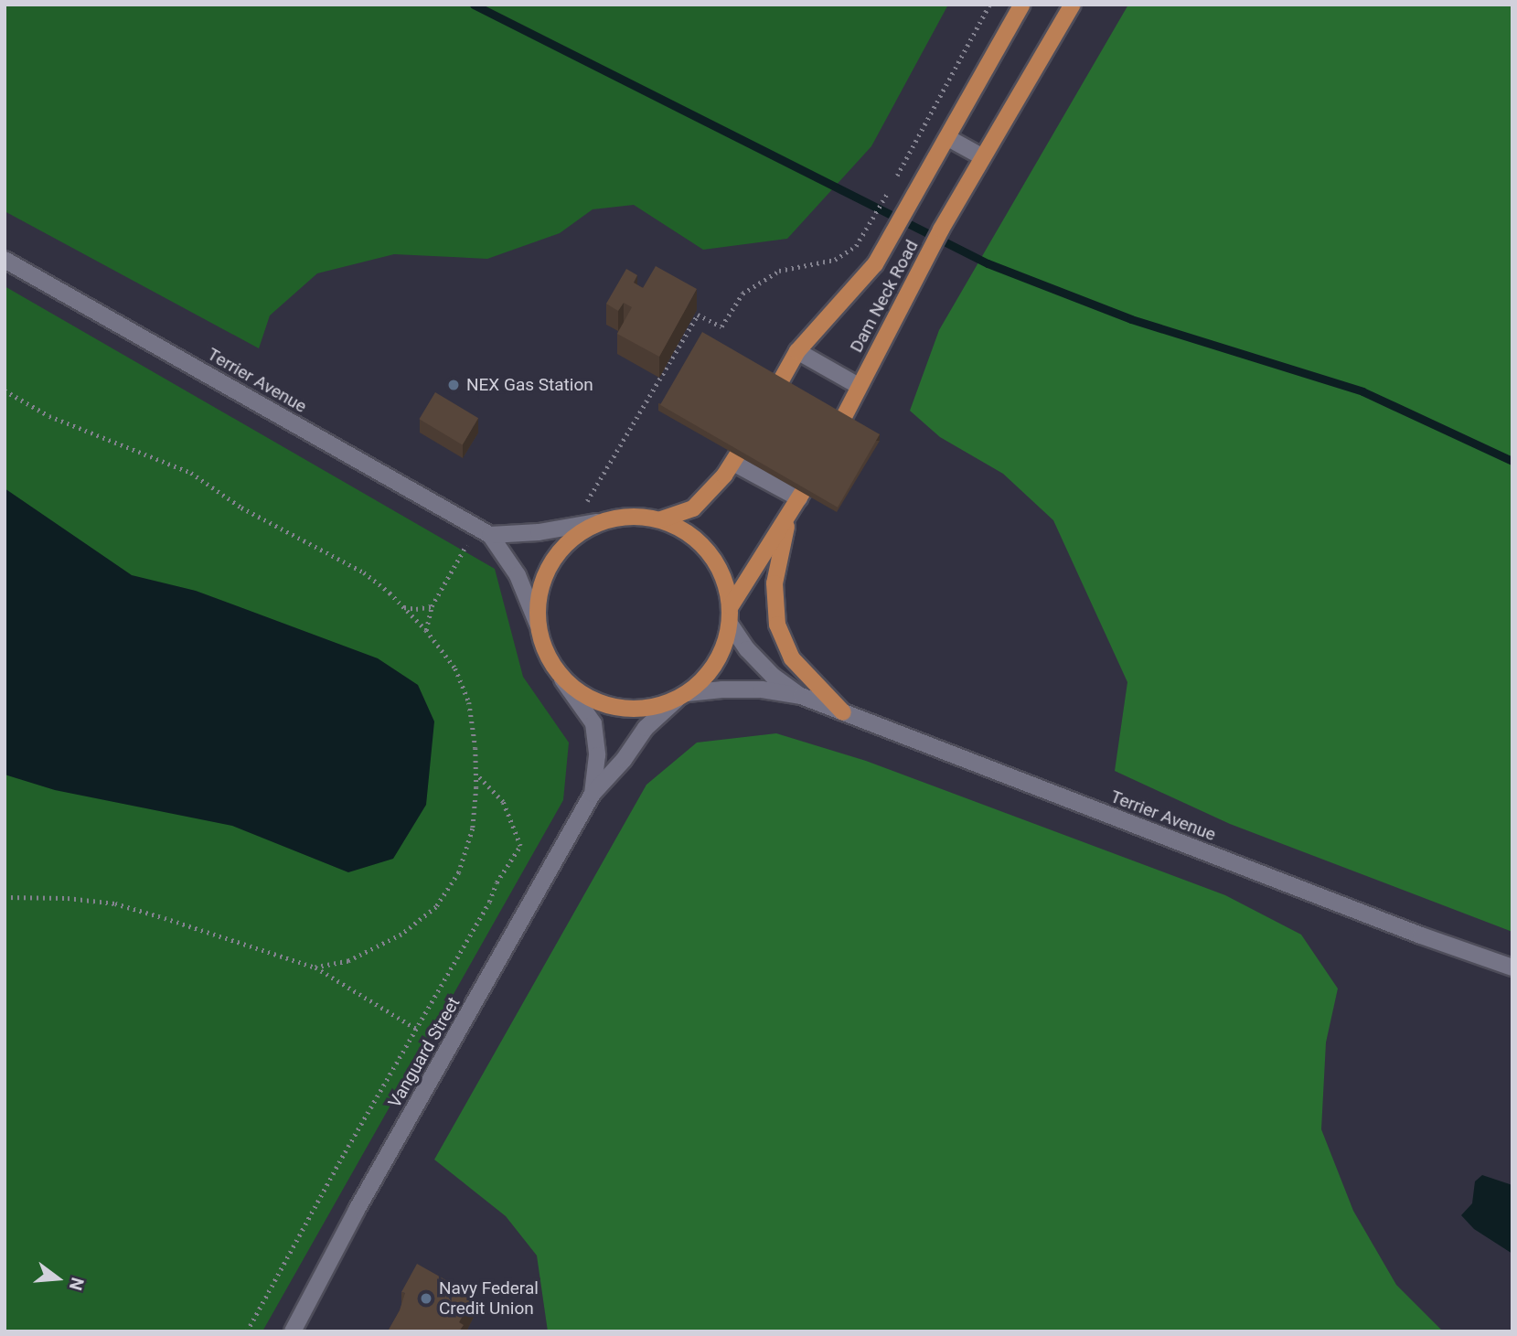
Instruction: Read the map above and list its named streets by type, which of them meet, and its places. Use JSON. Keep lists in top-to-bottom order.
{
  "streets": {
    "main road": ["Dam Neck Road"],
    "street": ["Terrier Avenue", "Vanguard Street"]
  },
  "crossings": [
    ["Dam Neck Road", "Terrier Avenue"],
    ["Dam Neck Road", "Vanguard Street"],
    ["Terrier Avenue", "Vanguard Street"]
  ],
  "places": ["NEX Gas Station", "Navy Federal Credit Union"],
  "north": "right"
}
